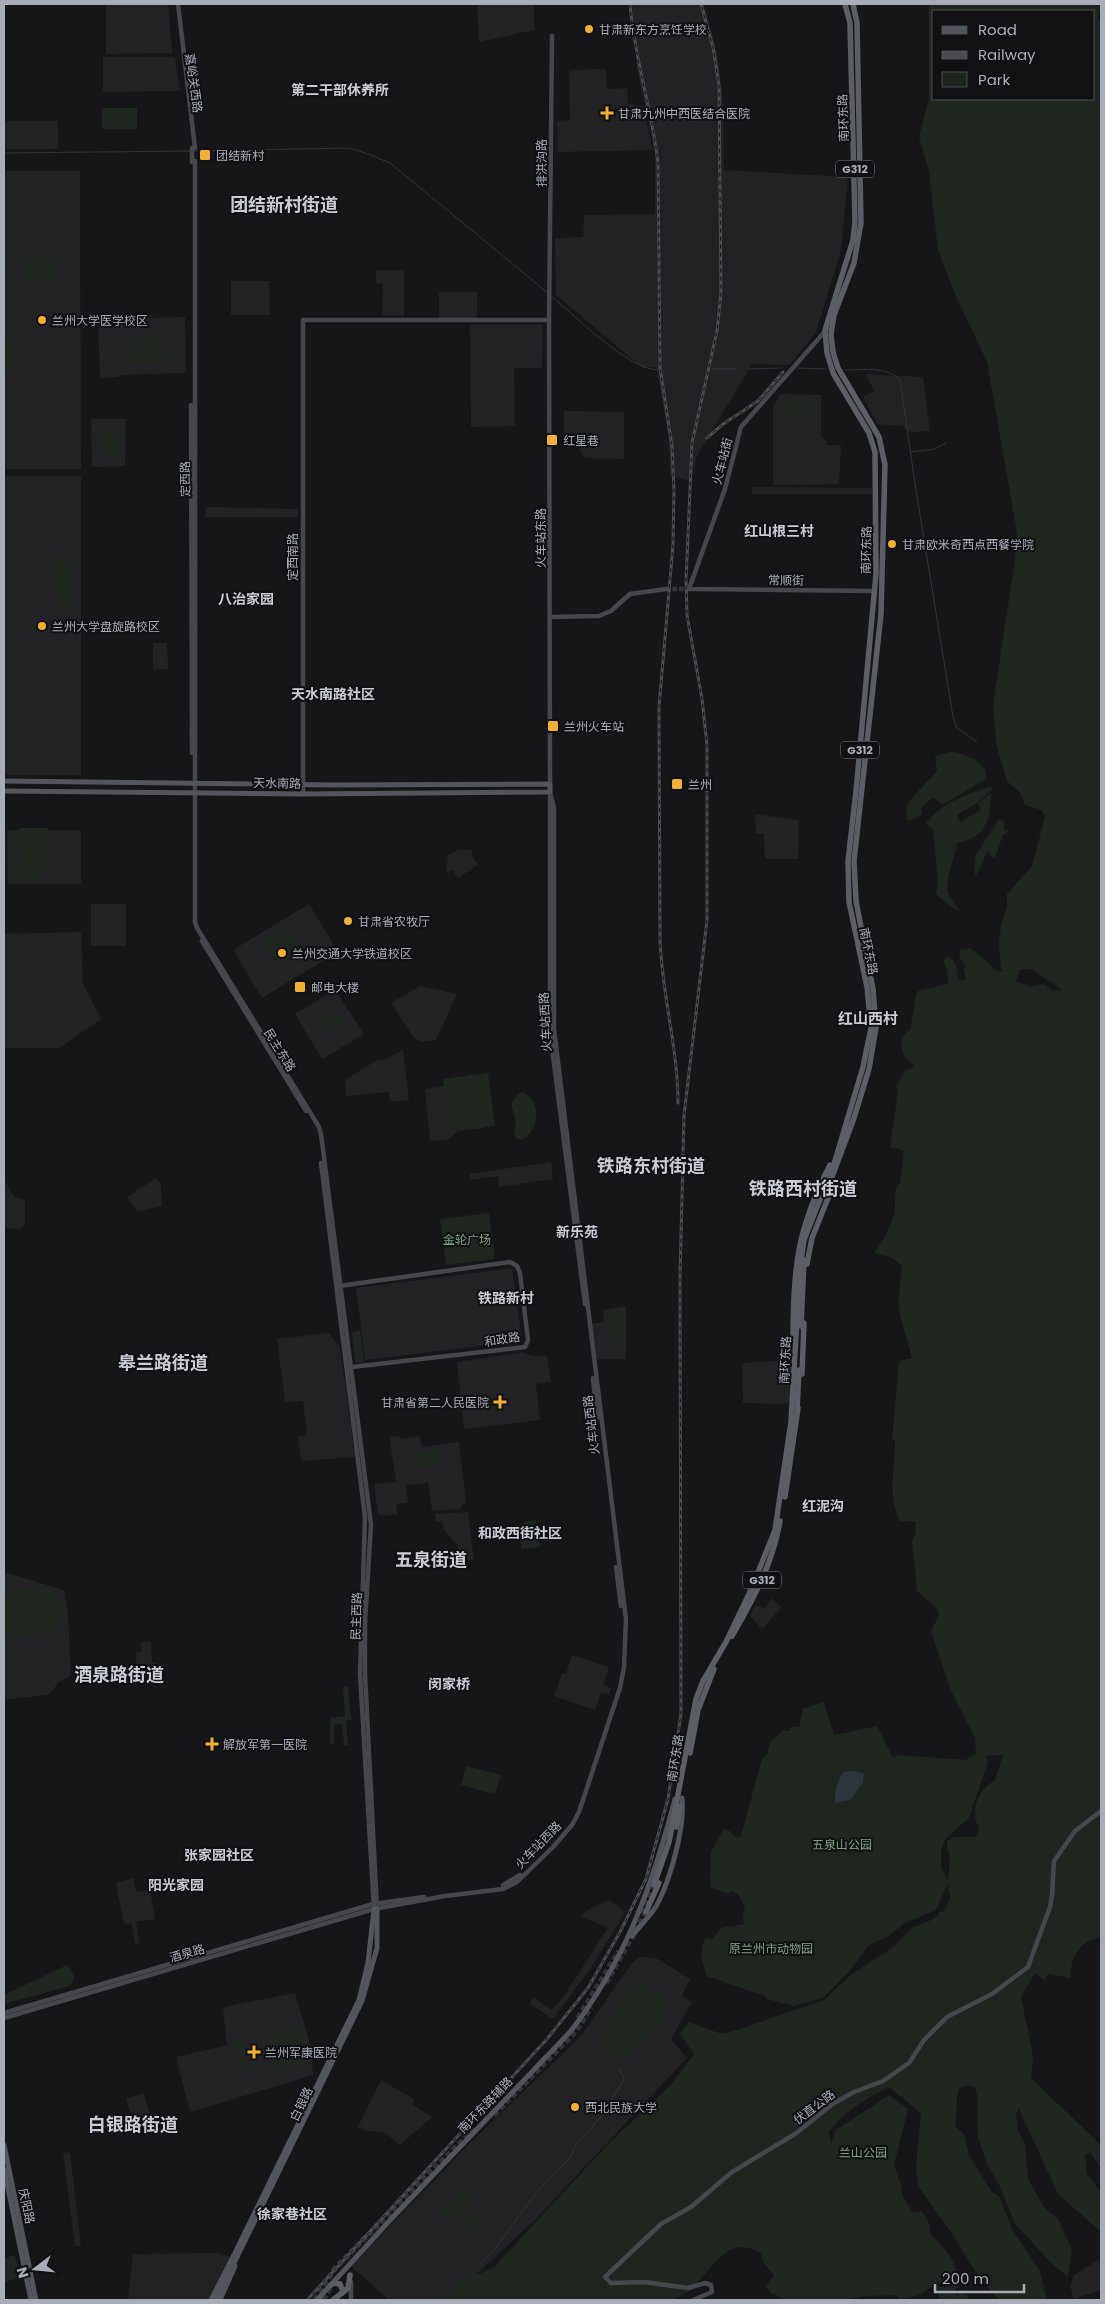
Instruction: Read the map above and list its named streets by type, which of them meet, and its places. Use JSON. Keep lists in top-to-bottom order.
{
  "streets": {
    "highway": ["南环东路", "G312"],
    "main road": [
      "嘉峪关西路",
      "排洪沟路",
      "火车站街",
      "定西路",
      "火车站东路",
      "定西南路",
      "常顺街",
      "天水南路",
      "火车站西路",
      "民主东路",
      "和政路",
      "民主西路",
      "酒泉路",
      "白银路",
      "南环东路辅路",
      "伏直公路",
      "庆阳路"
    ]
  },
  "crossings": [
    ["嘉峪关西路", "定西路"],
    ["南环东路", "火车站街"],
    ["南环东路", "常顺街"],
    ["南环东路", "南环东路辅路"],
    ["排洪沟路", "火车站东路"],
    ["火车站街", "常顺街"],
    ["定西路", "天水南路"],
    ["定西路", "民主东路"],
    ["火车站东路", "定西南路"],
    ["火车站东路", "天水南路"],
    ["火车站东路", "火车站西路"],
    ["定西南路", "天水南路"],
    ["天水南路", "火车站西路"],
    ["天水南路", "民主东路"],
    ["火车站西路", "民主西路"],
    ["火车站西路", "酒泉路"],
    ["火车站西路", "白银路"],
    ["民主东路", "和政路"],
    ["民主东路", "民主西路"],
    ["和政路", "民主西路"],
    ["民主西路", "酒泉路"],
    ["民主西路", "白银路"],
    ["酒泉路", "白银路"]
  ],
  "districts": [
    "第二干部休养所",
    "团结新村街道",
    "红山根三村",
    "八治家园",
    "天水南路社区",
    "红山西村",
    "铁路东村街道",
    "铁路西村街道",
    "新乐苑",
    "铁路新村",
    "皋兰路街道",
    "红泥沟",
    "和政西街社区",
    "五泉街道",
    "酒泉路街道",
    "闵家桥",
    "张家园社区",
    "阳光家园",
    "白银路街道",
    "徐家巷社区"
  ],
  "parks": [
    "金轮广场",
    "五泉山公园",
    "原兰州市动物园",
    "兰山公园"
  ],
  "places": {
    "other": [
      "甘肃新东方烹饪学校",
      "兰州大学医学校区",
      "甘肃欧米奇西点西餐学院",
      "兰州大学盘旋路校区",
      "甘肃省农牧厅",
      "兰州交通大学铁道校区",
      "西北民族大学"
    ],
    "health": [
      "甘肃九州中西医结合医院",
      "甘肃省第二人民医院",
      "解放军第一医院",
      "兰州军康医院"
    ],
    "transit": [
      "团结新村",
      "红星巷",
      "兰州火车站",
      "兰州",
      "邮电大楼"
    ]
  },
  "legend": ["Road", "Railway", "Park"],
  "scale_bar": "200 m",
  "north": "left"
}
